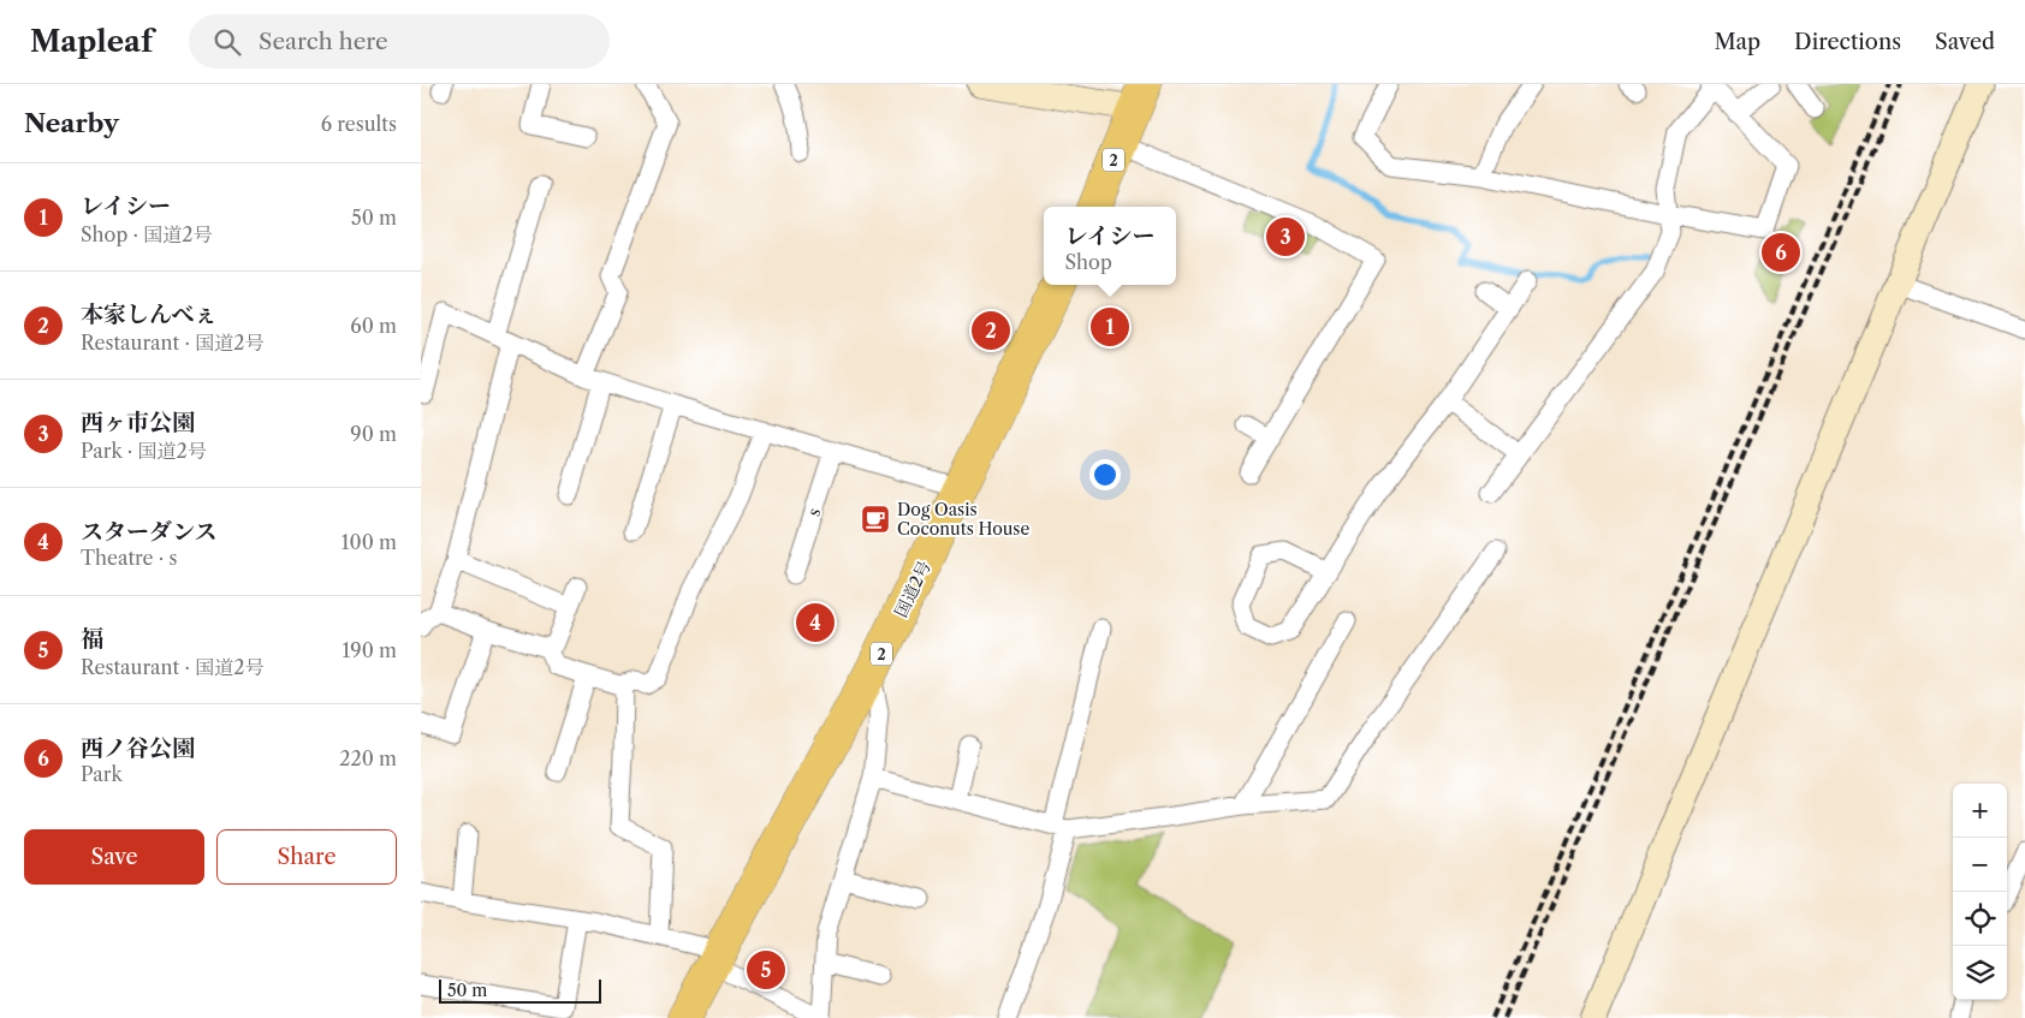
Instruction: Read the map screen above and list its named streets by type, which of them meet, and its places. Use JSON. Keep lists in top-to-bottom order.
{
  "streets": {
    "highway": ["2", "国道2号"],
    "street": ["s"]
  },
  "places": {
    "cafe": ["Dog Oasis Coconuts House"]
  },
  "scale_bar": "50 m",
  "page": {
    "header": "Mapleaf",
    "search": "Search here",
    "nav": ["Map", "Directions", "Saved"],
    "heading": ["Nearby", "6 results"],
    "list": [
      {
        "mark": "1",
        "name": "レイシー",
        "note": "Shop · 国道2号",
        "value": "50 m"
      },
      {
        "mark": "2",
        "name": "本家しんべぇ",
        "note": "Restaurant · 国道2号",
        "value": "60 m"
      },
      {
        "mark": "3",
        "name": "西ヶ市公園",
        "note": "Park · 国道2号",
        "value": "90 m"
      },
      {
        "mark": "4",
        "name": "スターダンス",
        "note": "Theatre · s",
        "value": "100 m"
      },
      {
        "mark": "5",
        "name": "福",
        "note": "Restaurant · 国道2号",
        "value": "190 m"
      },
      {
        "mark": "6",
        "name": "西ノ谷公園",
        "note": "Park",
        "value": "220 m"
      }
    ],
    "popup": ["レイシー", "Shop"],
    "pins": [
      "3",
      "6",
      "1",
      "2",
      "4",
      "5"
    ],
    "map_buttons": ["+", "−"],
    "buttons": ["Save", "Share"],
    "scale": "50 m"
  }
}
